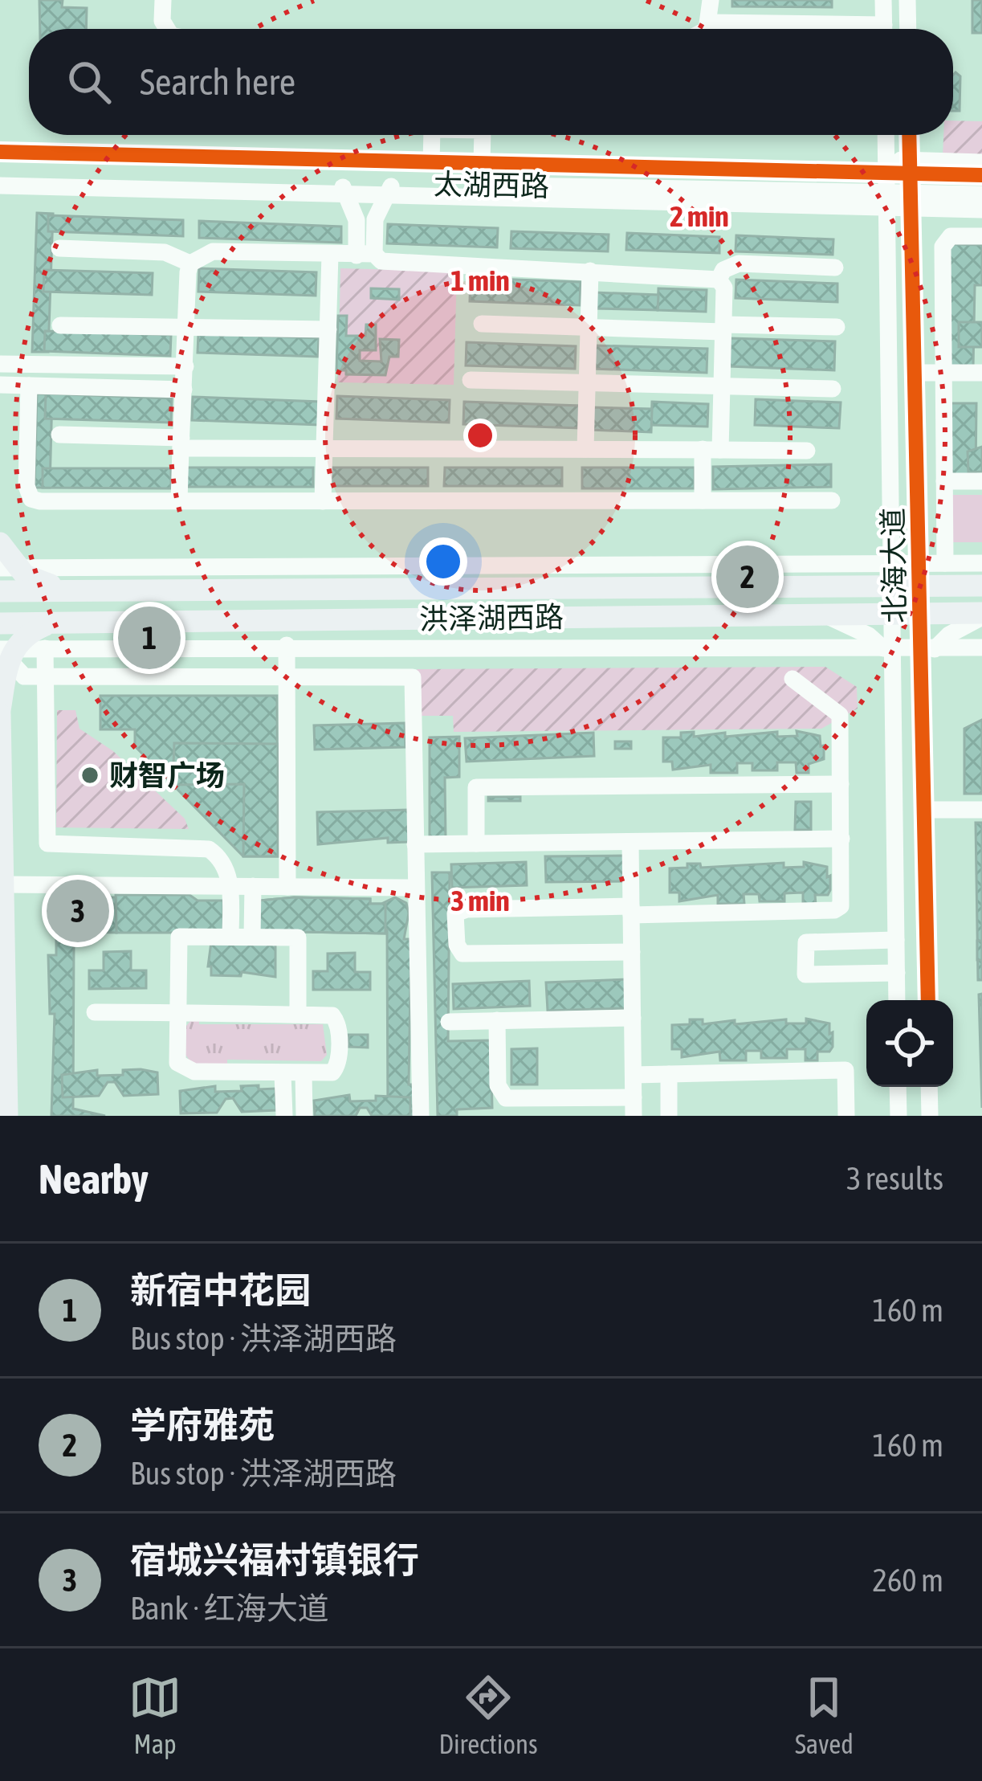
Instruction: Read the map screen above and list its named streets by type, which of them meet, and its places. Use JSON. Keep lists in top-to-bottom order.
{
  "streets": {
    "main road": ["洪泽湖西路"],
    "street": ["太湖西路", "北海大道"]
  },
  "crossings": [
    ["太湖西路", "北海大道"],
    ["北海大道", "洪泽湖西路"]
  ],
  "places": ["财智广场"],
  "page": {
    "search": "Search here",
    "pins": ["2", "1", "3"],
    "heading": ["Nearby", "3 results"],
    "list": [
      {
        "mark": "1",
        "name": "新宿中花园",
        "note": "Bus stop · 洪泽湖西路",
        "value": "160 m"
      },
      {
        "mark": "2",
        "name": "学府雅苑",
        "note": "Bus stop · 洪泽湖西路",
        "value": "160 m"
      },
      {
        "mark": "3",
        "name": "宿城兴福村镇银行",
        "note": "Bank · 红海大道",
        "value": "260 m"
      }
    ],
    "nav": ["Map", "Directions", "Saved"]
  },
  "rings": ["2 min", "1 min", "3 min"]
}
